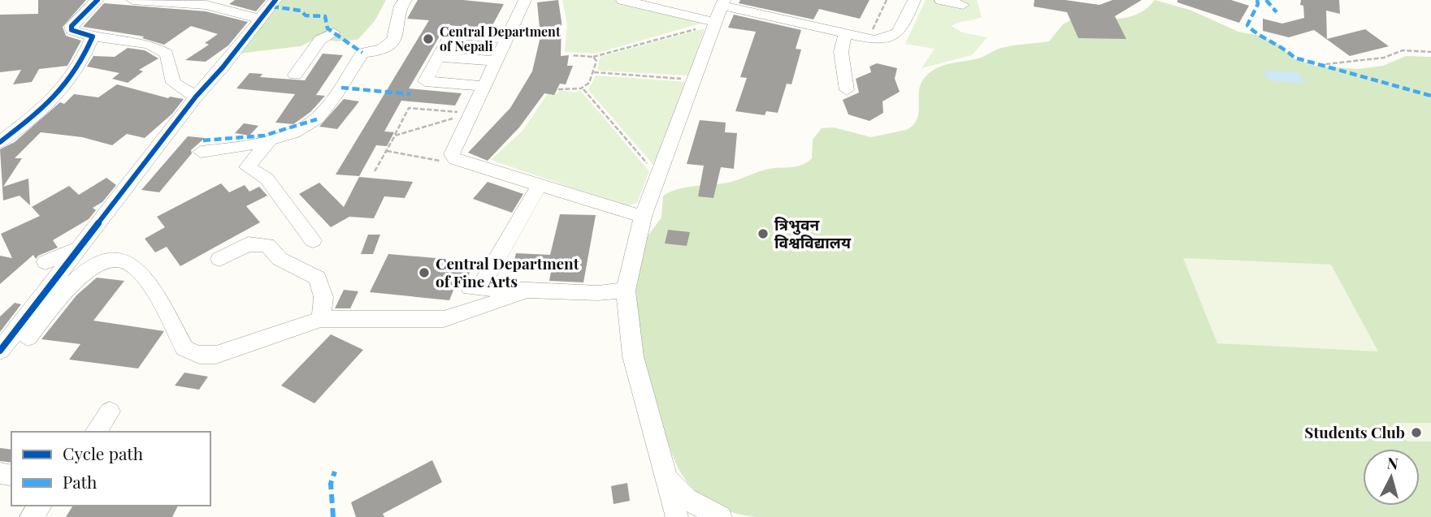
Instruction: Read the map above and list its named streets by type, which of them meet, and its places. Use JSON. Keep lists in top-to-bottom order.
{
  "places": [
    "Central Department of Nepali",
    "त्रिभुवन विश्वविद्यालय",
    "Central Department of Fine Arts",
    "Students Club"
  ],
  "legend": ["Cycle path", "Path"],
  "north": "top"
}
